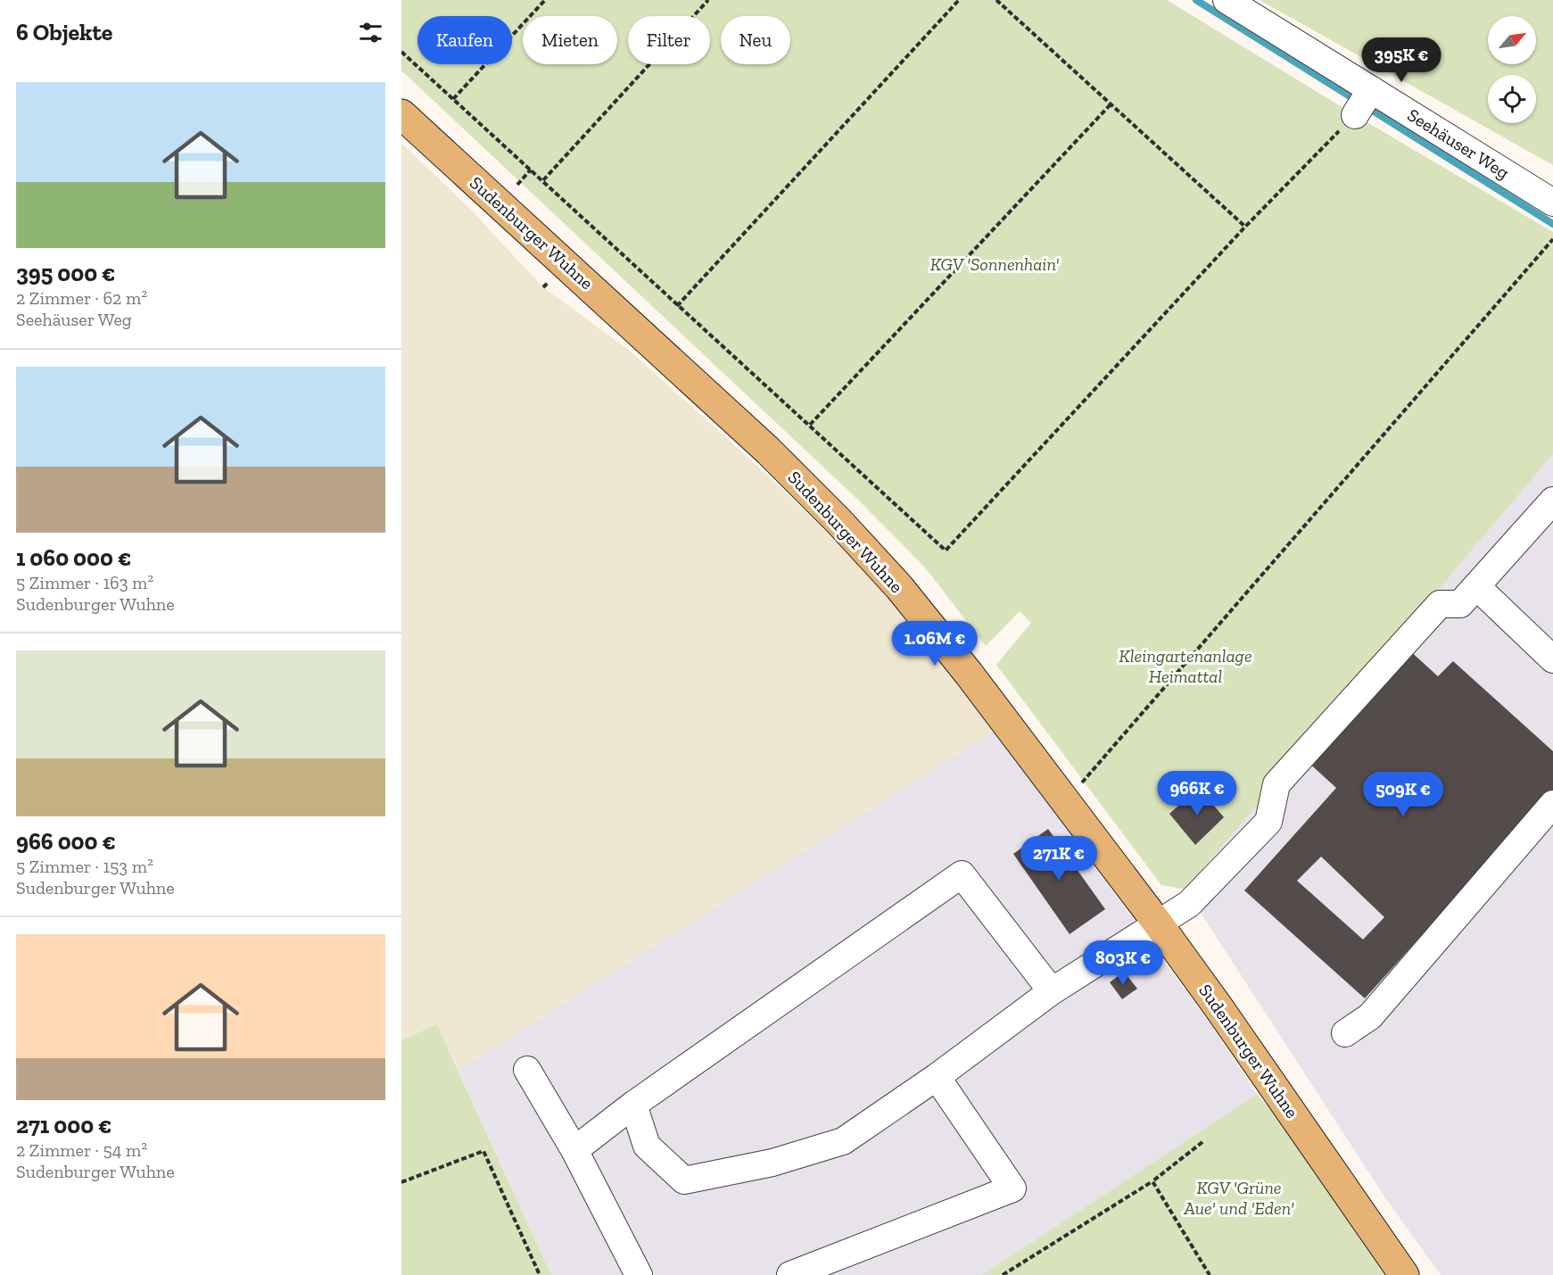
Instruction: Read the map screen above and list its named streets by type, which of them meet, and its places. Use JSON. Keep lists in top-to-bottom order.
{
  "streets": {
    "main road": ["Sudenburger Wuhne"],
    "street": ["Seehäuser Weg"]
  },
  "parks": ["KGV 'Sonnenhain'", "Kleingartenanlage Heimattal", "KGV 'Grüne Aue' und 'Eden'"],
  "north": "top right",
  "page": {
    "heading": "6 Objekte",
    "chip": [
      "Kaufen",
      "Mieten",
      "Filter",
      "Neu"
    ],
    "price": [
      "395K €",
      "1.06M €",
      "966K €",
      "509K €",
      "271K €",
      "803K €"
    ],
    "list": [
      {
        "name": "395 000 €",
        "note": "2 Zimmer · 62 m² · Seehäuser Weg"
      },
      {
        "name": "1 060 000 €",
        "note": "5 Zimmer · 163 m² · Sudenburger Wuhne"
      },
      {
        "name": "966 000 €",
        "note": "5 Zimmer · 153 m² · Sudenburger Wuhne"
      },
      {
        "name": "271 000 €",
        "note": "2 Zimmer · 54 m² · Sudenburger Wuhne"
      }
    ]
  }
}
